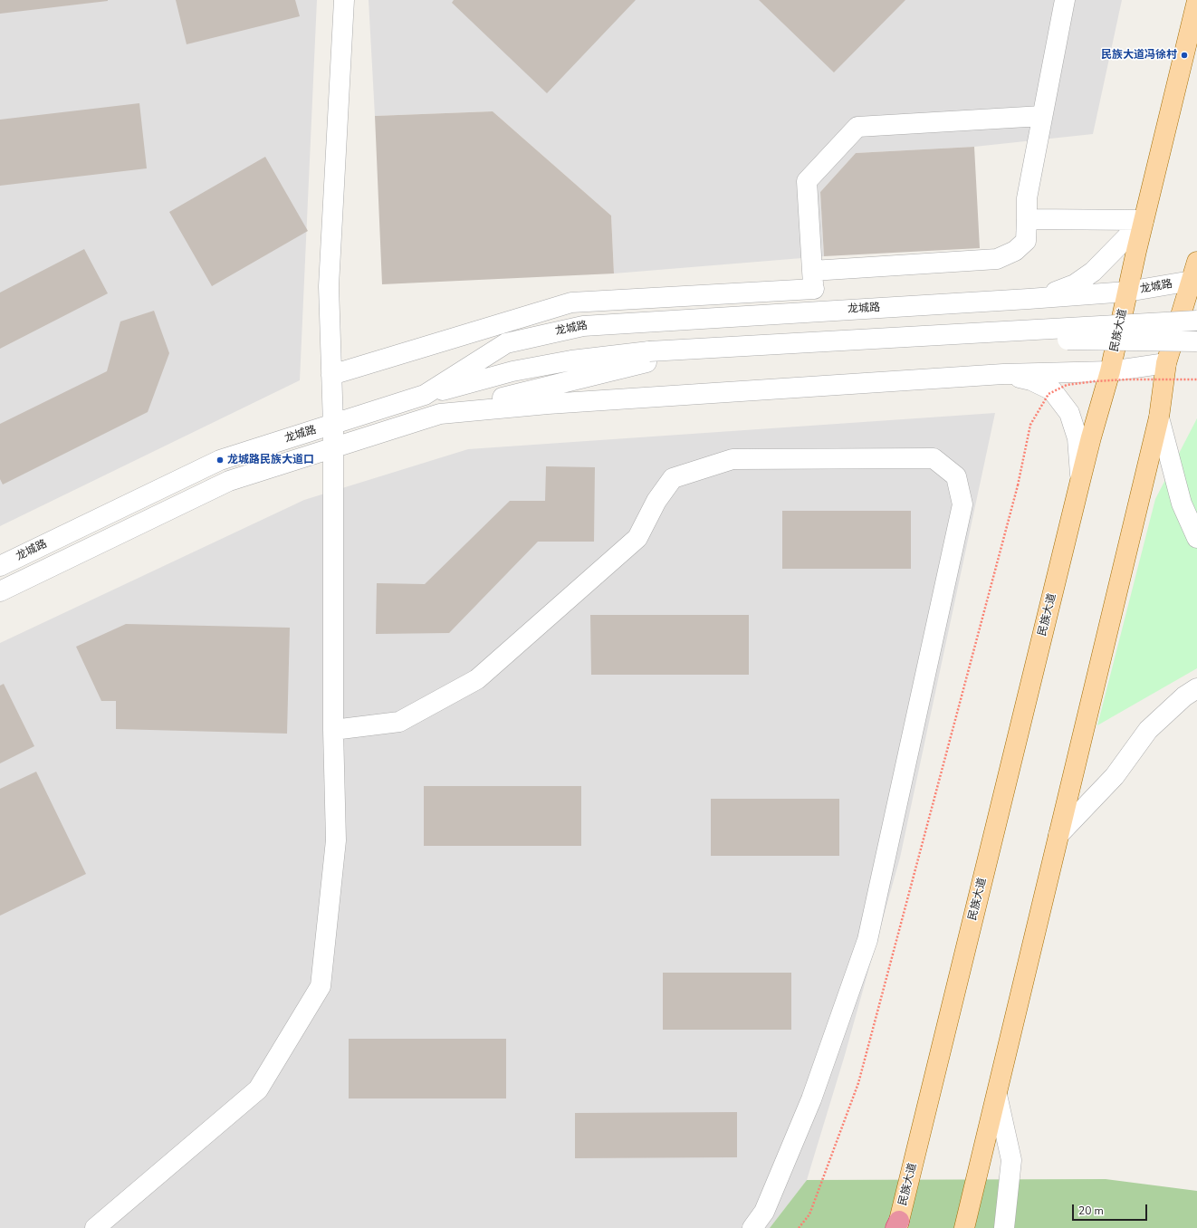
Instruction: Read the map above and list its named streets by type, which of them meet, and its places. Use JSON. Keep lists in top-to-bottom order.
{
  "streets": {
    "main road": ["民族大道"],
    "street": ["龙城路"]
  },
  "crossings": [
    ["龙城路", "民族大道"]
  ],
  "places": ["民族大道冯徐村", "龙城路民族大道口"],
  "scale_bar": "20 m"
}
